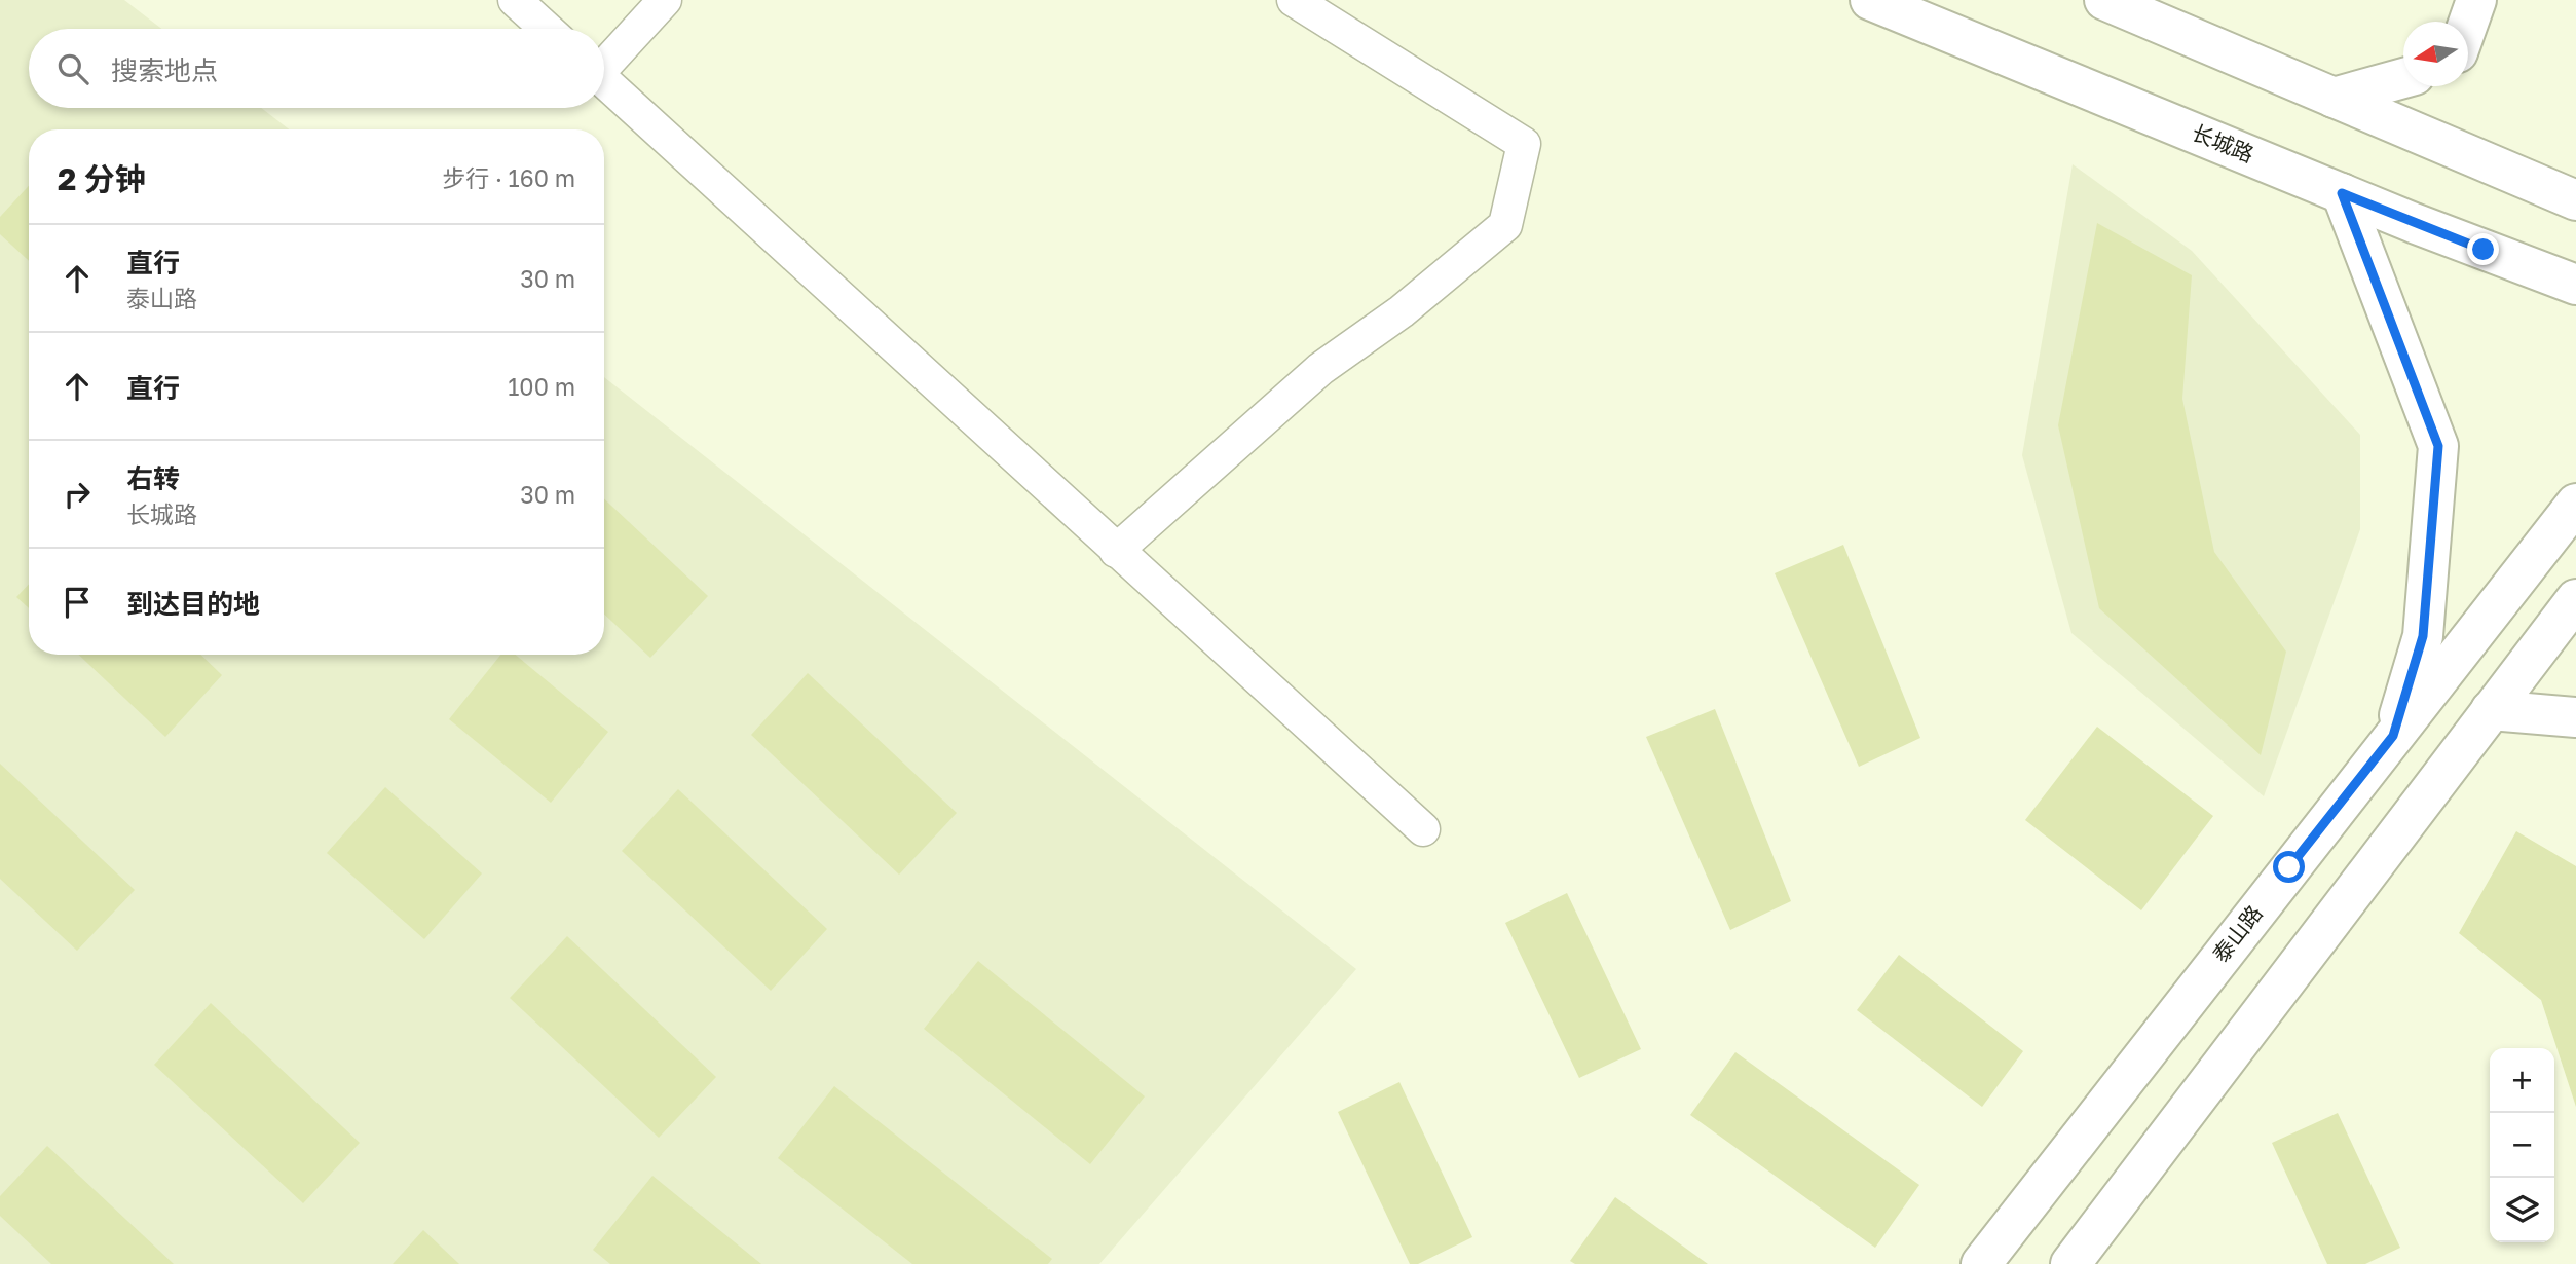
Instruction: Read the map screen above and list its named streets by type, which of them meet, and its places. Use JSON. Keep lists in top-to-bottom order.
{
  "streets": {
    "main road": ["长城路", "泰山路"]
  },
  "north": "left",
  "page": {
    "search": "搜索地点",
    "heading": ["2 分钟", "步行 · 160 m"],
    "list": [
      ["直行", "泰山路", "30 m"],
      ["直行", "100 m"],
      ["右转", "长城路", "30 m"],
      "到达目的地"
    ],
    "map_buttons": ["+", "−"]
  }
}
